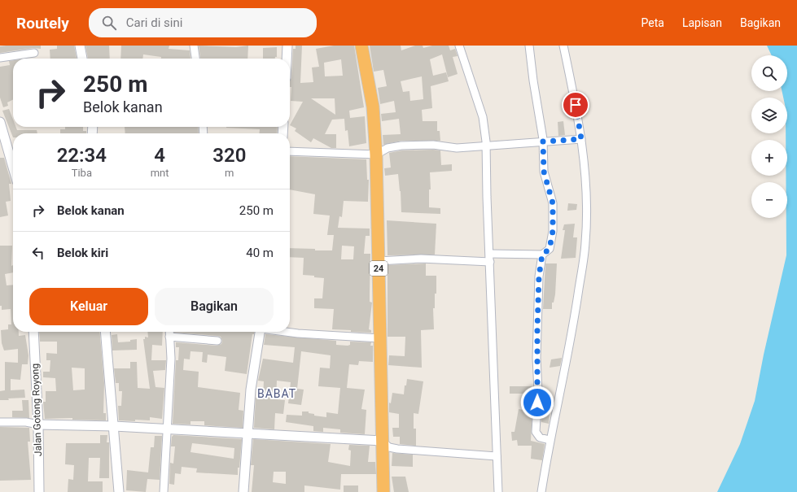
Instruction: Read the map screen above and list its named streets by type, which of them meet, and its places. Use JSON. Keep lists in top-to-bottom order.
{
  "streets": {
    "highway": ["24"],
    "street": ["Jalan Gotong Royong"]
  },
  "districts": ["BABAT"],
  "page": {
    "header": "Routely",
    "search": "Cari di sini",
    "nav": ["Peta", "Lapisan", "Bagikan"],
    "map_buttons": ["+", "−"],
    "turn": ["250 m", "Belok kanan"],
    "eta": [
      "22:34",
      "Tiba",
      "4",
      "mnt",
      "320",
      "m"
    ],
    "list": [
      {
        "name": "Belok kanan",
        "value": "250 m"
      },
      {
        "name": "Belok kiri",
        "value": "40 m"
      }
    ],
    "buttons": ["Keluar", "Bagikan"]
  }
}
